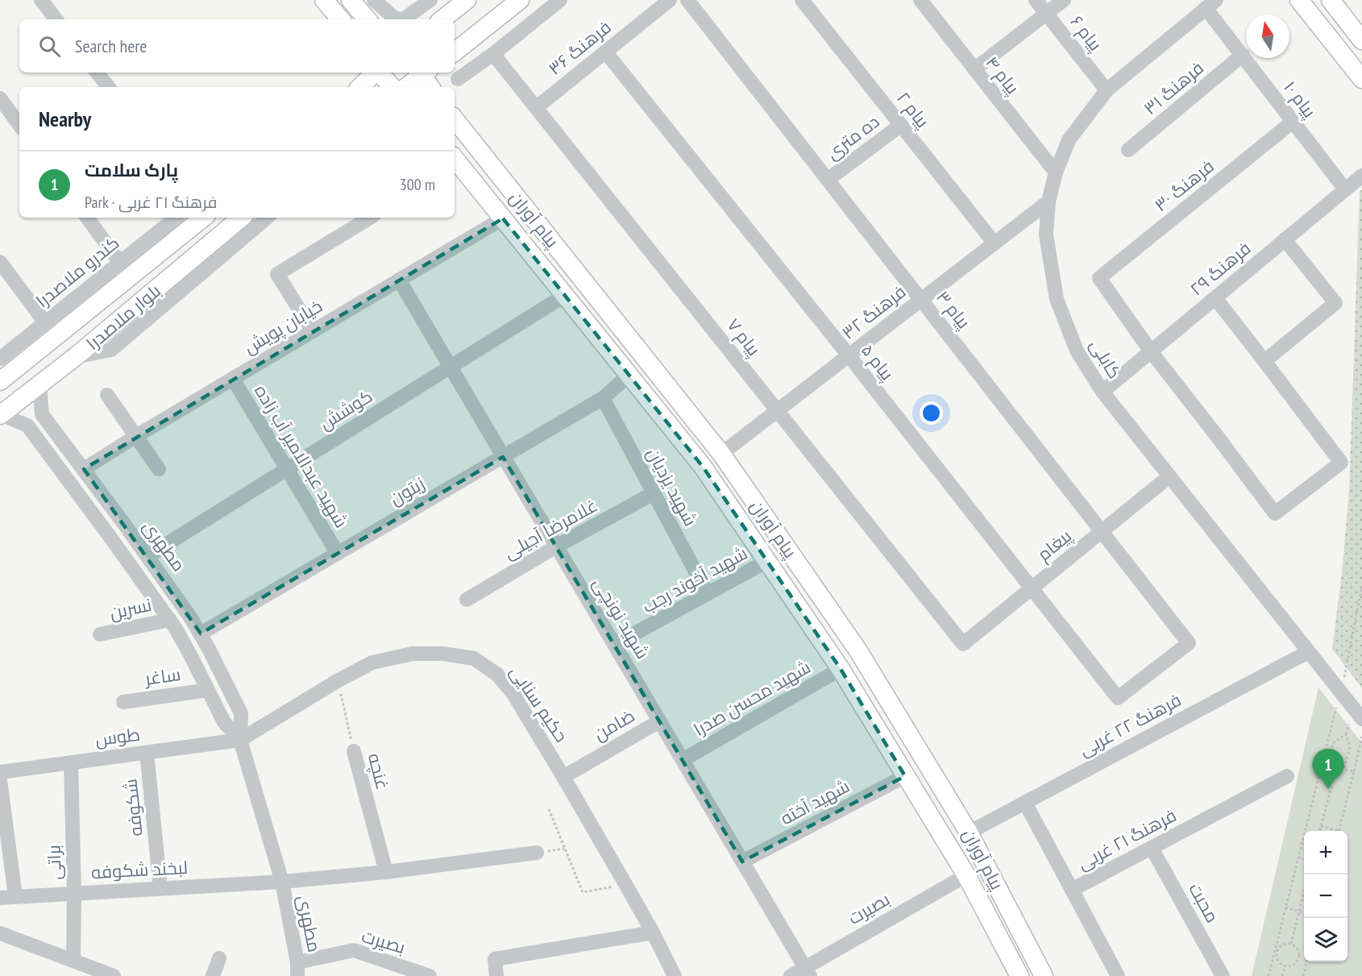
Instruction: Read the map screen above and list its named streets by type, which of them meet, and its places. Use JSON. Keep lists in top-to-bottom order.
{
  "streets": {
    "main road": ["پیام آوران", "بلوار ملاصدرا"],
    "street": [
      "پیام ۶",
      "فرهنگ ۳۶",
      "پیام ۴",
      "فرهنگ ۳۱",
      "پیام ۱۰",
      "پیام ۲",
      "ده متری",
      "فرهنگ ۳۰",
      "فرهنگ ۲۹",
      "کندرو ملاصدرا",
      "پیام ۳",
      "فرهنگ ۳۲",
      "خیابان پویش",
      "پیام ۷",
      "کابلی",
      "پیام ۵",
      "کوشش",
      "شهید عبدالامیر آب زاده",
      "شهید یزدیان",
      "زیتون",
      "غلامرضا آجیلی",
      "پیغام",
      "مطهری",
      "شهید آخوند رجب",
      "نسرین",
      "شهید نونچی",
      "ساغر",
      "شهید محسن صدرا",
      "حکیم سنایی",
      "ضامن",
      "فرهنگ ۲۲ غربی",
      "طوس",
      "غنچه",
      "شهید آخته",
      "شکوفه",
      "فرهنگ ۲۱ غربی",
      "براتی",
      "لبخند شکوفه",
      "محبت",
      "بصیرت"
    ]
  },
  "crossings": [
    ["پیام ۶", "کابلی"],
    ["فرهنگ ۳۶", "پیام ۷"],
    ["فرهنگ ۳۶", "پیام ۵"],
    ["پیام ۴", "کابلی"],
    ["فرهنگ ۳۱", "پیام ۱۰"],
    ["پیام ۱۰", "فرهنگ ۳۰"],
    ["پیام ۱۰", "فرهنگ ۲۹"],
    ["پیام ۱۰", "کابلی"],
    ["پیام ۲", "ده متری"],
    ["پیام ۲", "فرهنگ ۳۲"],
    ["ده متری", "پیام ۳"],
    ["فرهنگ ۳۰", "فرهنگ ۲۹"],
    ["پیام آوران", "فرهنگ ۳۲"],
    ["پیام آوران", "خیابان پویش"],
    ["پیام آوران", "کوشش"],
    ["پیام آوران", "زیتون"],
    ["پیام آوران", "شهید آخوند رجب"],
    ["پیام آوران", "شهید محسن صدرا"],
    ["پیام آوران", "فرهنگ ۲۲ غربی"],
    ["پیام آوران", "شهید آخته"],
    ["پیام آوران", "بصیرت"],
    ["فرهنگ ۲۹", "کابلی"],
    ["پیام ۳", "فرهنگ ۳۲"],
    ["پیام ۳", "پیام ۵"],
    ["پیام ۳", "پیغام"],
    ["فرهنگ ۳۲", "پیام ۷"],
    ["فرهنگ ۳۲", "کابلی"],
    ["فرهنگ ۳۲", "پیام ۵"],
    ["خیابان پویش", "شهید عبدالامیر آب زاده"],
    ["خیابان پویش", "مطهری"],
    ["خیابان پویش", "شهید نونچی"],
    ["پیام ۷", "پیغام"],
    ["کابلی", "پیغام"],
    ["کابلی", "فرهنگ ۲۲ غربی"],
    ["پیام ۵", "پیغام"],
    ["کوشش", "شهید عبدالامیر آب زاده"],
    ["کوشش", "مطهری"],
    ["کوشش", "شهید نونچی"],
    ["شهید عبدالامیر آب زاده", "زیتون"],
    ["شهید یزدیان", "زیتون"],
    ["شهید یزدیان", "غلامرضا آجیلی"],
    ["شهید یزدیان", "شهید آخوند رجب"],
    ["زیتون", "مطهری"],
    ["زیتون", "شهید نونچی"],
    ["غلامرضا آجیلی", "شهید نونچی"],
    ["مطهری", "نسرین"],
    ["مطهری", "ساغر"],
    ["مطهری", "حکیم سنایی"],
    ["مطهری", "طوس"],
    ["مطهری", "لبخند شکوفه"],
    ["مطهری", "بصیرت"],
    ["شهید آخوند رجب", "شهید نونچی"],
    ["شهید نونچی", "شهید محسن صدرا"],
    ["شهید نونچی", "ضامن"],
    ["شهید نونچی", "شهید آخته"],
    ["شهید نونچی", "بصیرت"],
    ["حکیم سنایی", "ضامن"],
    ["حکیم سنایی", "طوس"],
    ["حکیم سنایی", "غنچه"],
    ["فرهنگ ۲۲ غربی", "فرهنگ ۲۱ غربی"],
    ["طوس", "شکوفه"],
    ["طوس", "براتی"],
    ["غنچه", "لبخند شکوفه"],
    ["شکوفه", "لبخند شکوفه"],
    ["فرهنگ ۲۱ غربی", "محبت"],
    ["براتی", "لبخند شکوفه"]
  ],
  "north": "top",
  "page": {
    "search": "Search here",
    "heading": "Nearby",
    "list": [
      {
        "mark": "1",
        "name": "پارک سلامت",
        "note": "Park · فرهنگ ۲۱ غربی",
        "value": "300 m"
      }
    ],
    "pins": "1",
    "map_buttons": ["+", "−"]
  }
}
